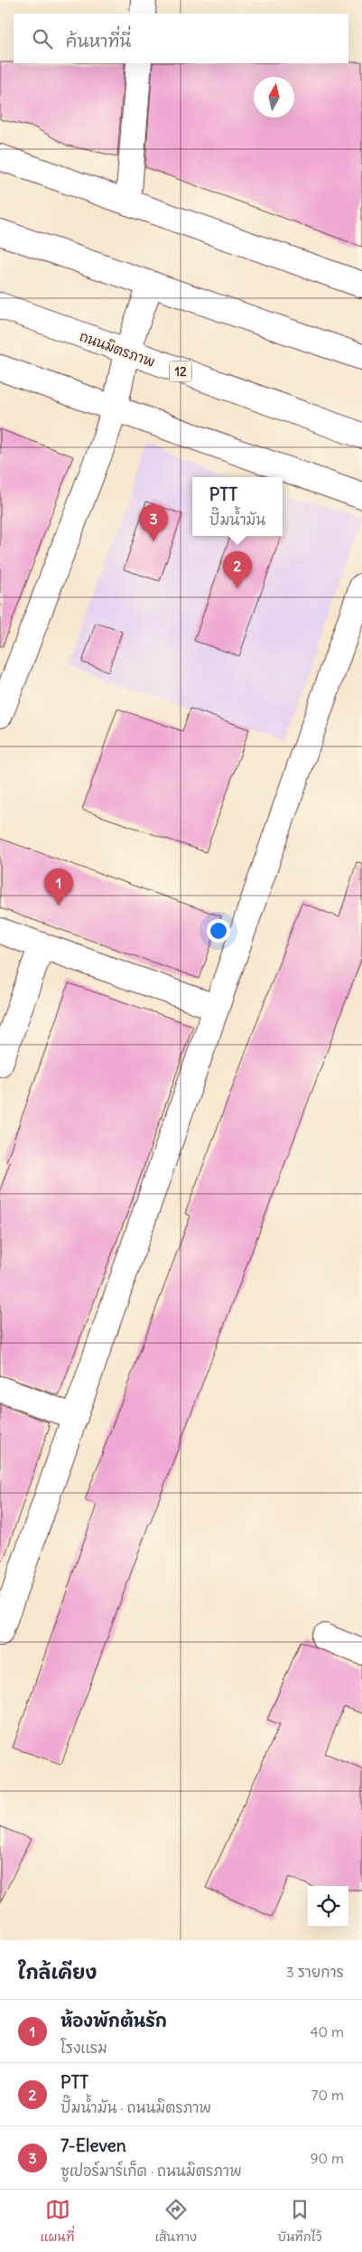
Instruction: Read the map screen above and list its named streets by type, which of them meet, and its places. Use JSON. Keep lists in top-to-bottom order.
{
  "streets": {
    "main road": ["ถนนมิตรภาพ", "12"]
  },
  "north": "top",
  "page": {
    "search": "ค้นหาที่นี่",
    "popup": ["PTT", "ปั๊มน้ำมัน"],
    "pins": ["3", "2", "1"],
    "heading": ["ใกล้เคียง", "3 รายการ"],
    "list": [
      {
        "mark": "1",
        "name": "ห้องพักต้นรัก",
        "note": "โรงแรม",
        "value": "40 m"
      },
      {
        "mark": "2",
        "name": "PTT",
        "note": "ปั๊มน้ำมัน · ถนนมิตรภาพ",
        "value": "70 m"
      },
      {
        "mark": "3",
        "name": "7-Eleven",
        "note": "ซูเปอร์มาร์เก็ต · ถนนมิตรภาพ",
        "value": "90 m"
      }
    ],
    "nav": ["แผนที่", "เส้นทาง", "บันทึกไว้"]
  }
}
